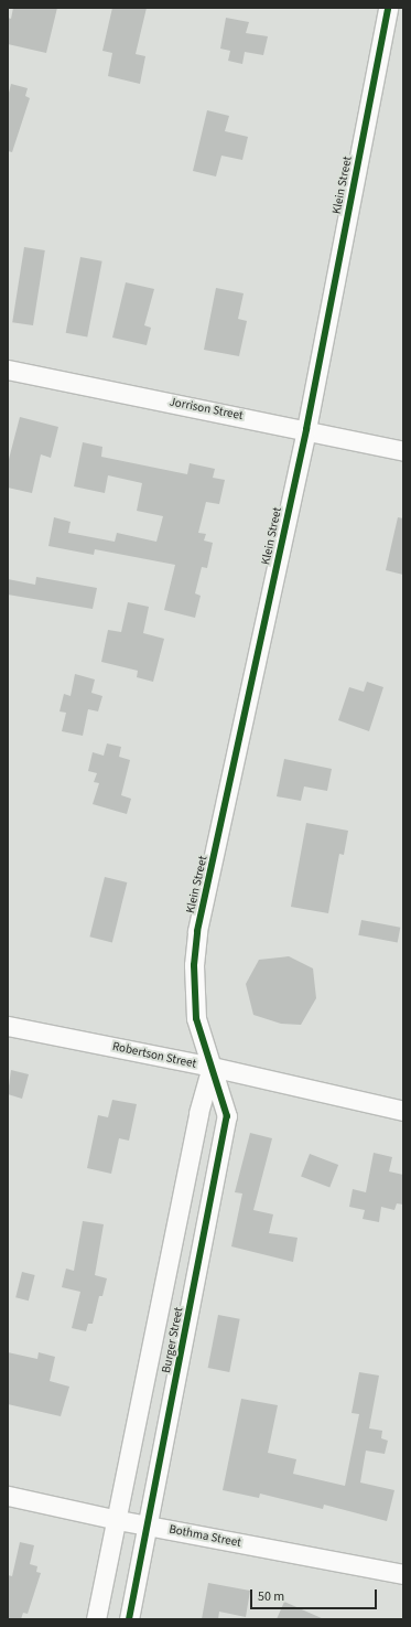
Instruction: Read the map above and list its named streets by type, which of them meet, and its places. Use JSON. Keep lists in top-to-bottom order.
{
  "streets": {
    "street": [
      "Klein Street",
      "Jorrison Street",
      "Robertson Street",
      "Burger Street",
      "Bothma Street"
    ]
  },
  "crossings": [
    ["Klein Street", "Jorrison Street"],
    ["Klein Street", "Robertson Street"],
    ["Klein Street", "Burger Street"],
    ["Robertson Street", "Burger Street"],
    ["Burger Street", "Bothma Street"]
  ],
  "scale_bar": "50 m"
}
